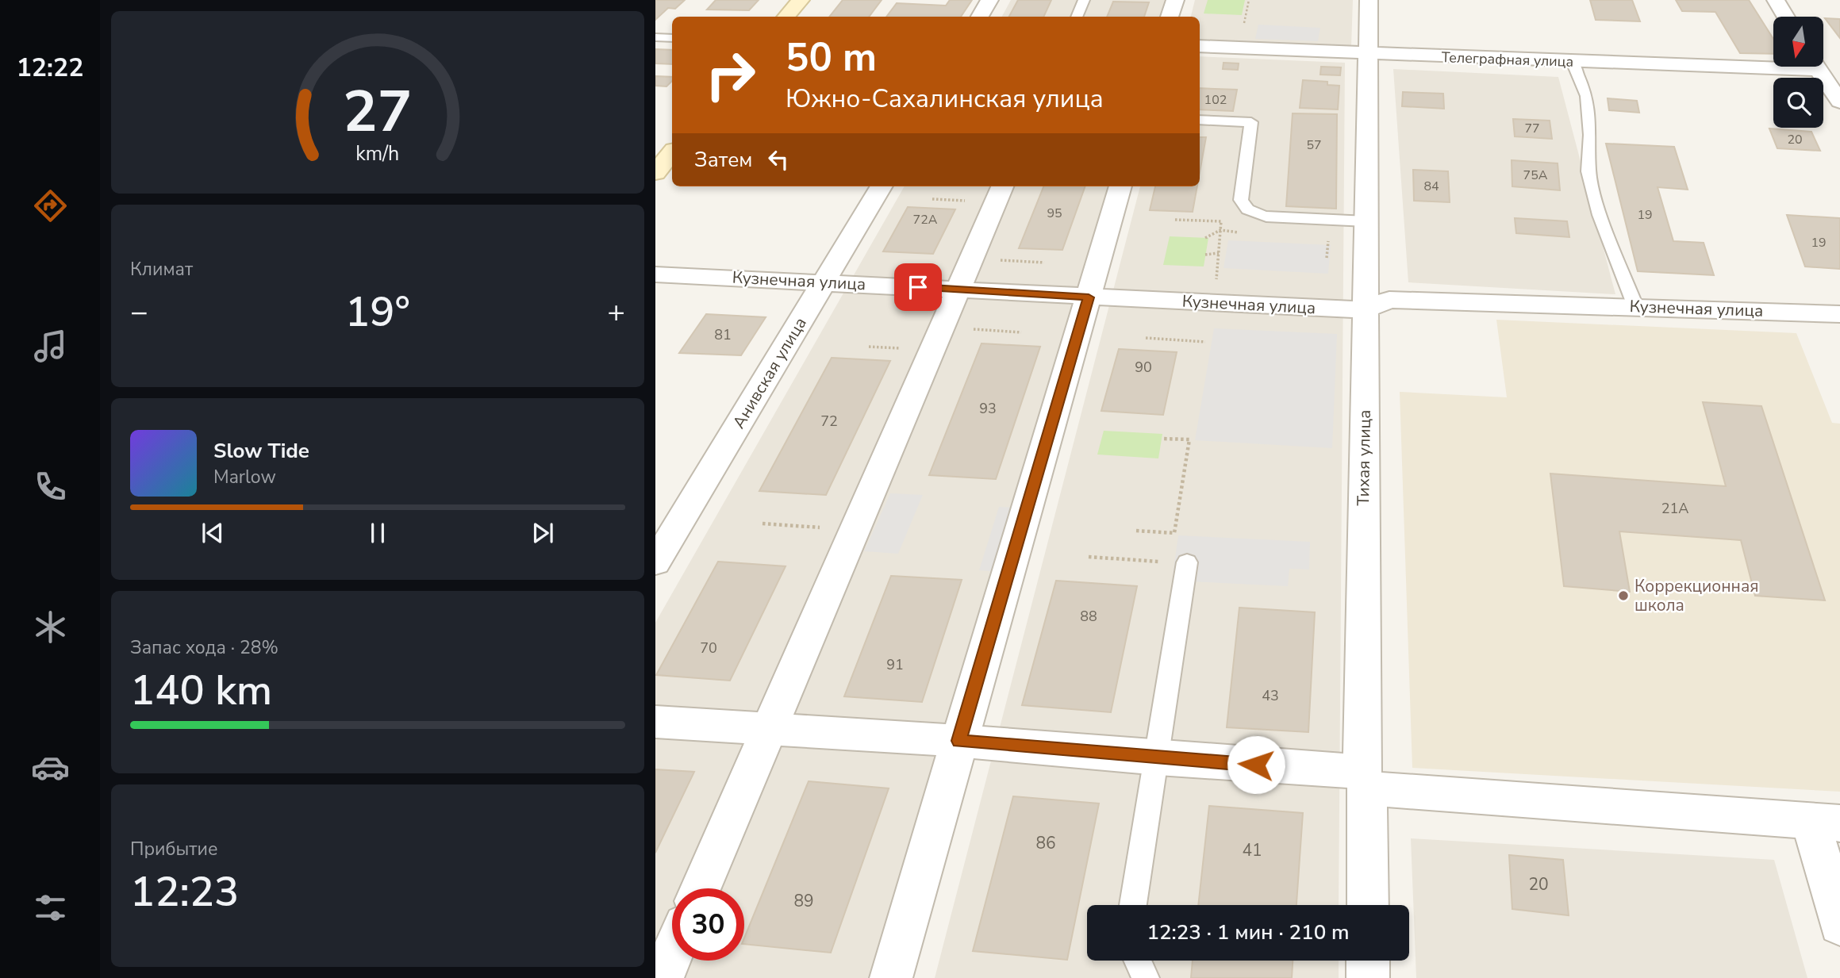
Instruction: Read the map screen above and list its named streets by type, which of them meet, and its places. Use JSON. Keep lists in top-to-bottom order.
{
  "streets": {
    "street": [
      "Телеграфная улица",
      "Кузнечная улица",
      "Анивская улица",
      "Тихая улица"
    ]
  },
  "crossings": [
    ["Телеграфная улица", "Тихая улица"],
    ["Кузнечная улица", "Анивская улица"],
    ["Кузнечная улица", "Тихая улица"]
  ],
  "places": ["Коррекционная школа"],
  "house_numbers": [
    "102",
    "77",
    "20",
    "57",
    "75А",
    "84",
    "95",
    "19",
    "72А",
    "19",
    "81",
    "90",
    "93",
    "72",
    "21А",
    "88",
    "70",
    "91",
    "43",
    "86",
    "41",
    "20",
    "89"
  ],
  "north": "bottom",
  "page": {
    "tabs": "12:22",
    "turn": ["50 m", "Южно-Сахалинская улица"],
    "then": "Затем",
    "tile": [
      "Климат",
      ["Запас хода · 28%", "140 km"],
      ["Прибытие", "12:23"]
    ],
    "heat": ["−", "19°", "+"],
    "song": ["Slow Tide", "Marlow"],
    "limit": "30",
    "trip": "12:23 · 1 мин · 210 m",
    "gauge": ["27", "km/h"]
  }
}
